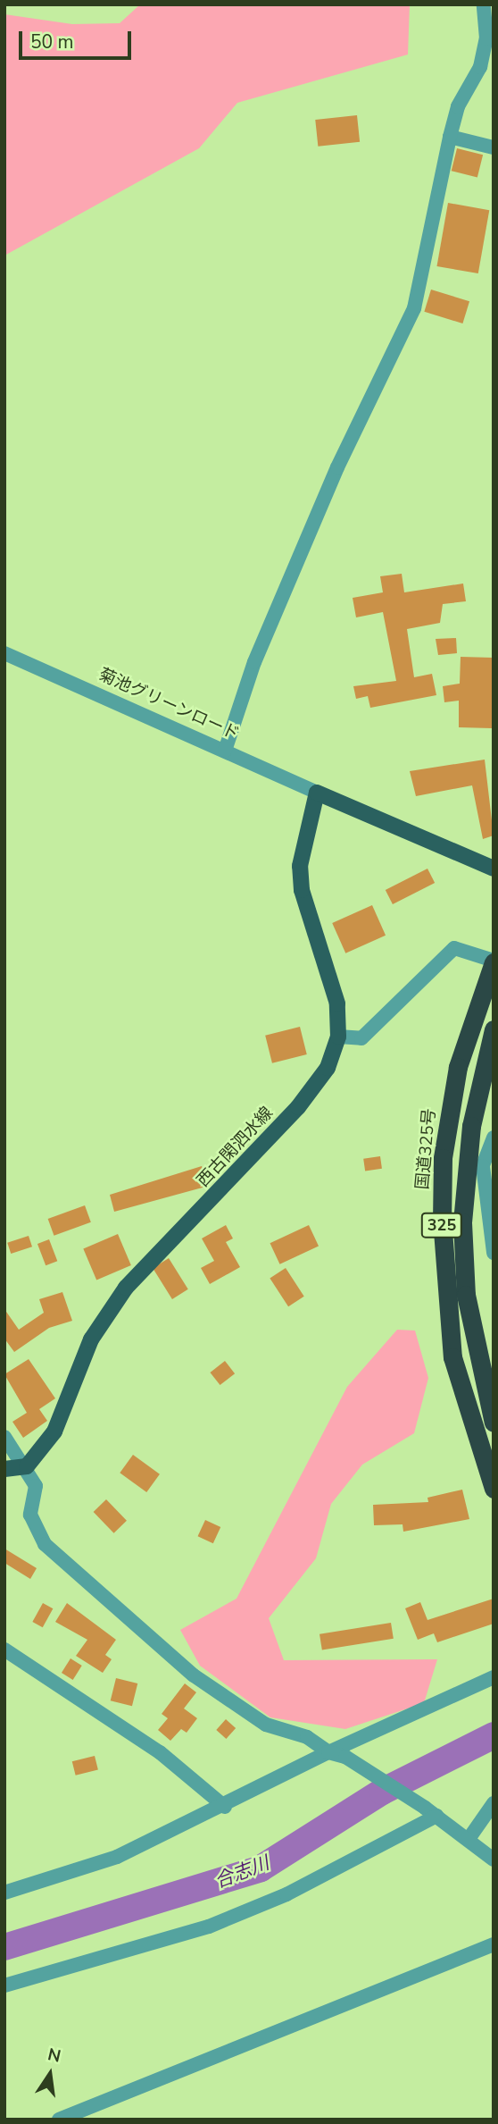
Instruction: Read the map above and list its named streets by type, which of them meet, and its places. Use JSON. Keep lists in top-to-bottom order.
{
  "streets": {
    "highway": ["国道325号", "325"],
    "main road": ["西古閑泗水線"],
    "street": ["菊池グリーンロード"]
  },
  "crossings": [
    ["菊池グリーンロード", "西古閑泗水線"]
  ],
  "water": ["合志川"],
  "scale_bar": "50 m",
  "north": "top"
}
